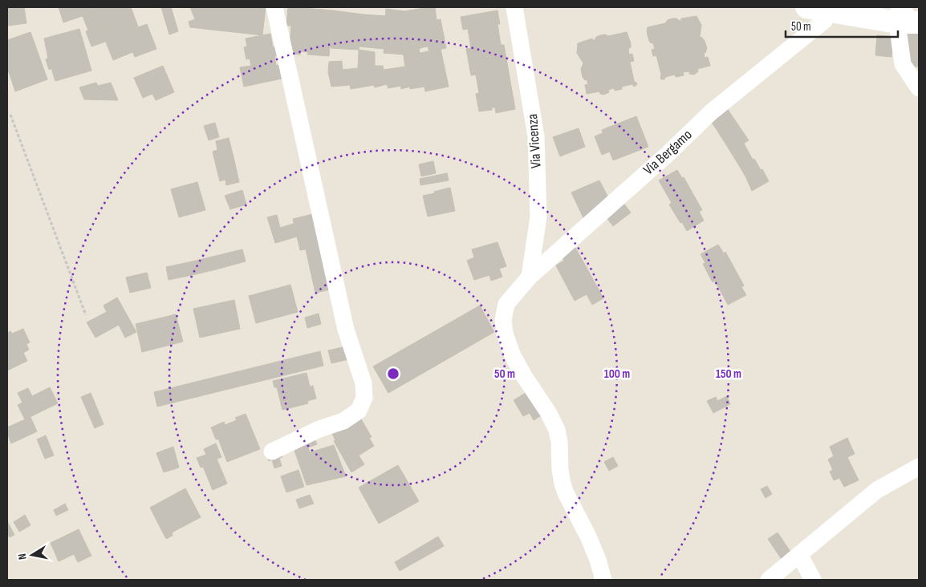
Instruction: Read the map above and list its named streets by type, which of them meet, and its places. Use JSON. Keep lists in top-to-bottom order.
{
  "streets": {
    "street": ["Via Vicenza", "Via Bergamo"]
  },
  "crossings": [
    ["Via Vicenza", "Via Bergamo"]
  ],
  "scale_bar": "50 m",
  "north": "left",
  "rings": ["50 m", "100 m", "150 m"]
}
